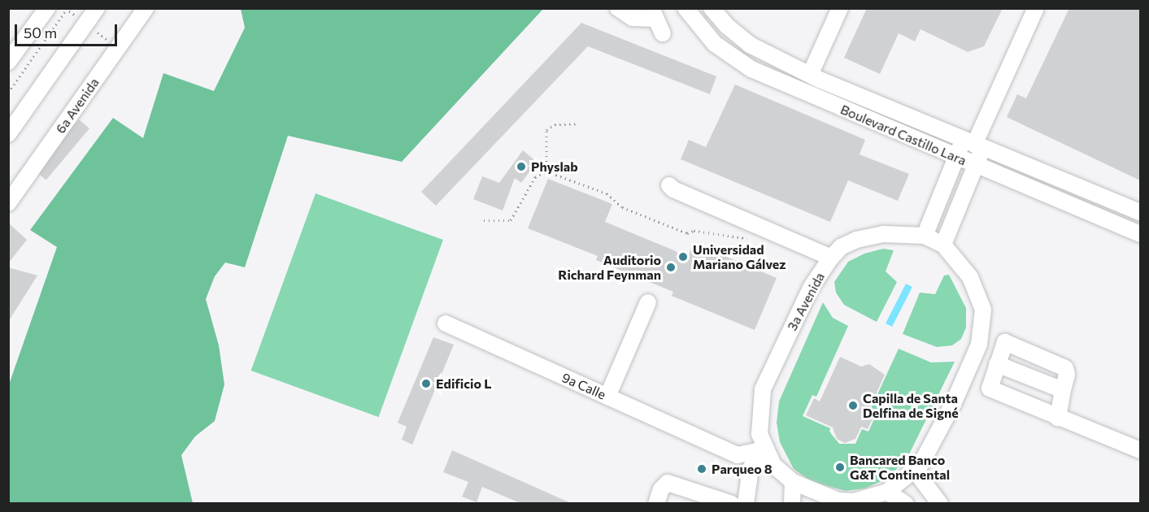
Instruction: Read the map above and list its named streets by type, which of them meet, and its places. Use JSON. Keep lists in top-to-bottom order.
{
  "streets": {
    "street": [
      "6a Avenida",
      "Boulevard Castillo Lara",
      "3a Avenida",
      "9a Calle"
    ]
  },
  "crossings": [
    ["3a Avenida", "9a Calle"]
  ],
  "places": [
    "Physlab",
    "Universidad Mariano Gálvez",
    "Auditorio Richard Feynman",
    "Edificio L",
    "Capilla de Santa Delfina de Signé",
    "Bancared Banco G&T Continental",
    "Parqueo 8"
  ],
  "scale_bar": "50 m"
}
